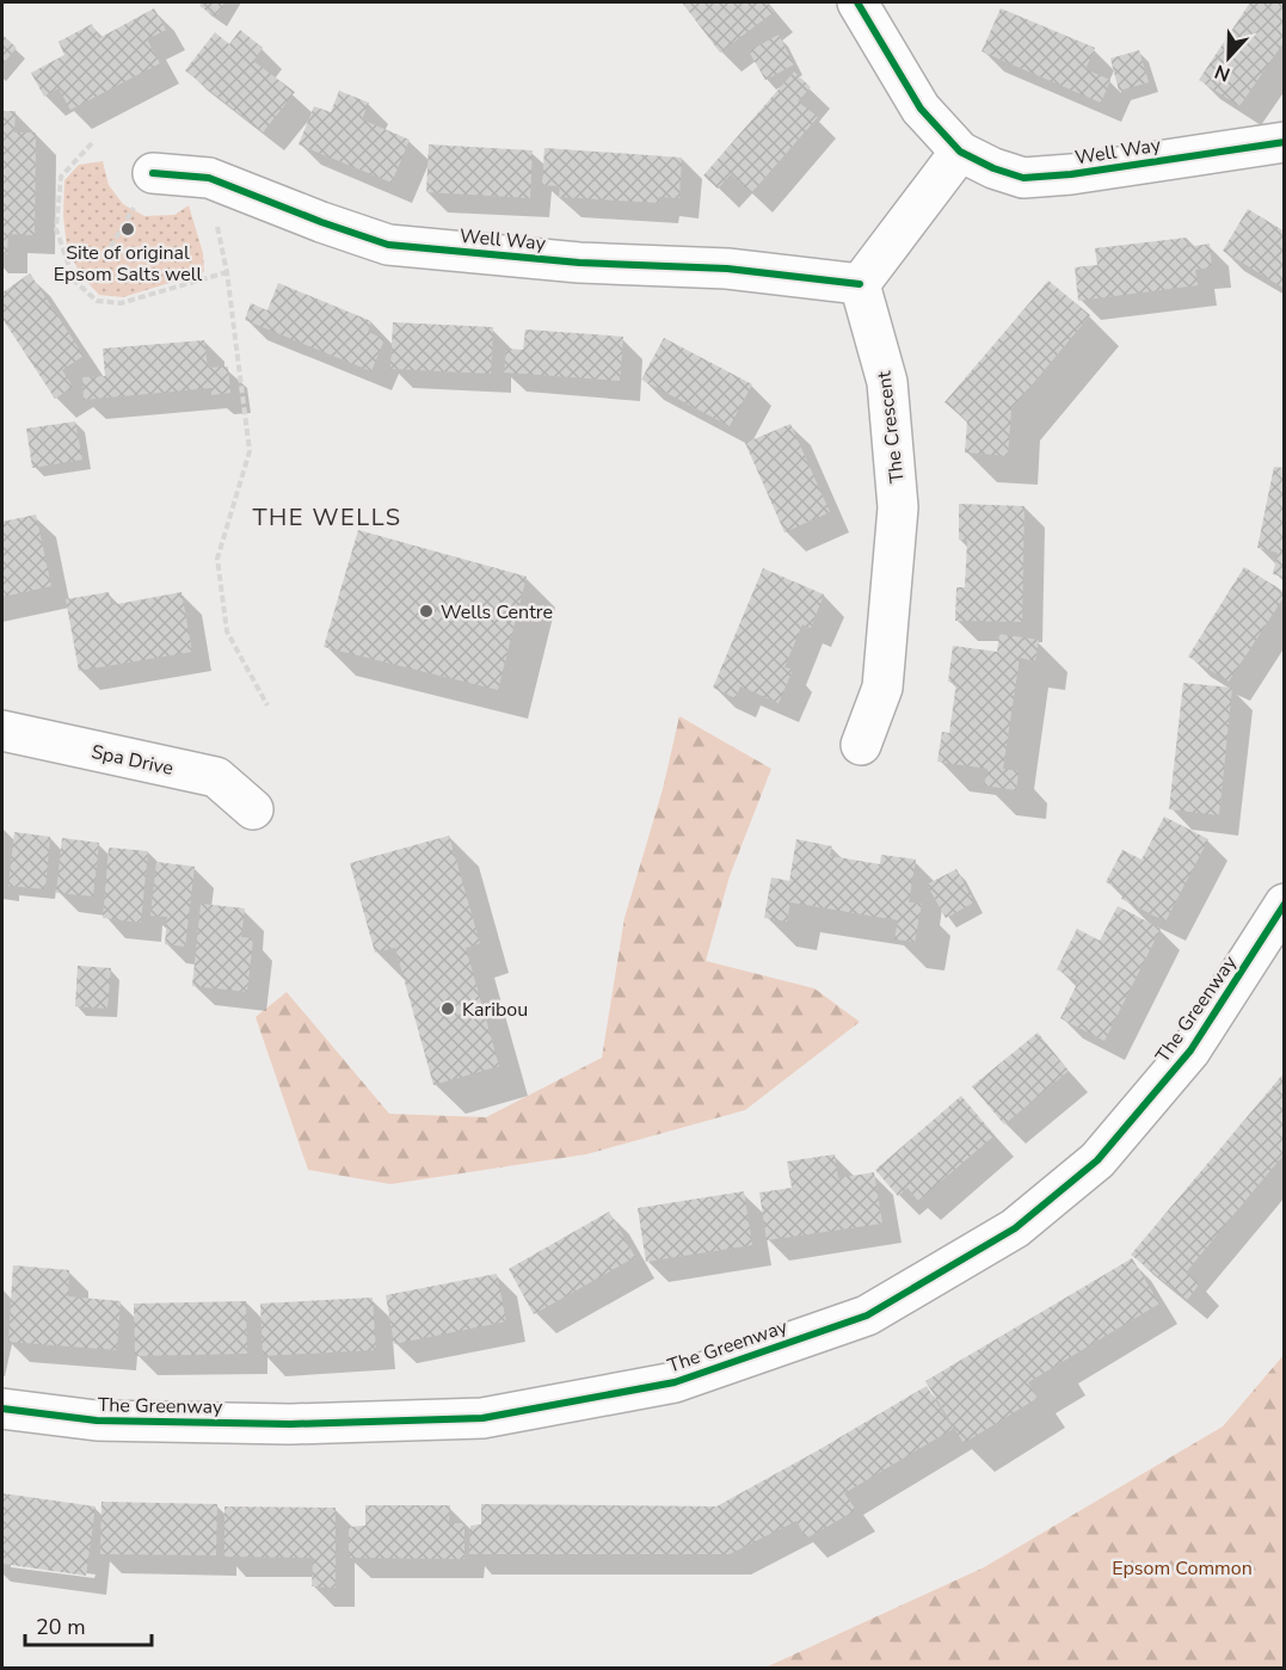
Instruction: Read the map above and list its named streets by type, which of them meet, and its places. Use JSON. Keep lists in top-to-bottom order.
{
  "streets": {
    "street": [
      "Well Way",
      "The Crescent",
      "Spa Drive",
      "The Greenway"
    ]
  },
  "crossings": [
    ["Well Way", "The Crescent"]
  ],
  "districts": ["THE WELLS"],
  "parks": ["Epsom Common"],
  "places": ["Site of original Epsom Salts well", "Wells Centre", "Karibou"],
  "scale_bar": "20 m",
  "north": "bottom"
}
